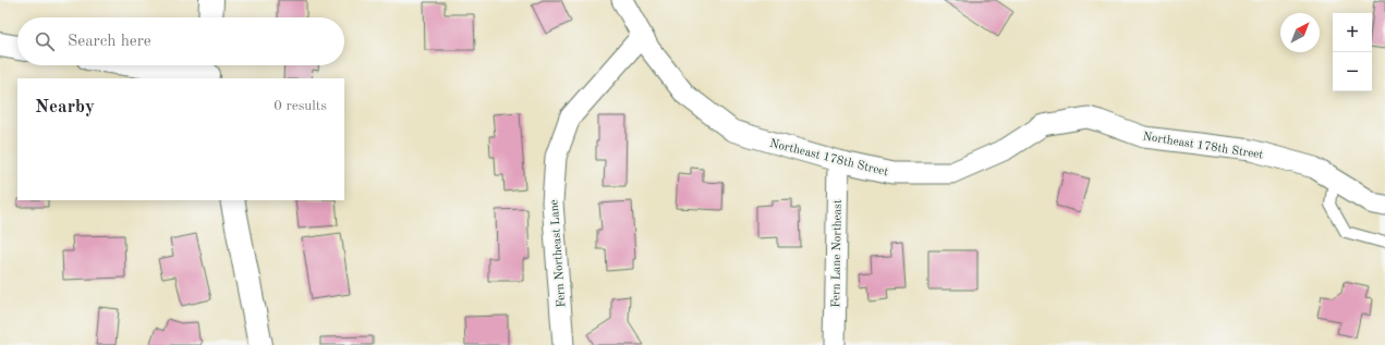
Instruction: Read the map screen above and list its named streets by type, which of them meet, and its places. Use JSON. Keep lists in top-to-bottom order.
{
  "streets": {
    "street": ["Northeast 178th Street", "Fern Northeast Lane", "Fern Lane Northeast"]
  },
  "crossings": [
    ["Northeast 178th Street", "Fern Northeast Lane"],
    ["Northeast 178th Street", "Fern Lane Northeast"]
  ],
  "north": "top right",
  "page": {
    "map_buttons": ["+", "−"],
    "search": "Search here",
    "heading": ["Nearby", "0 results"]
  }
}
